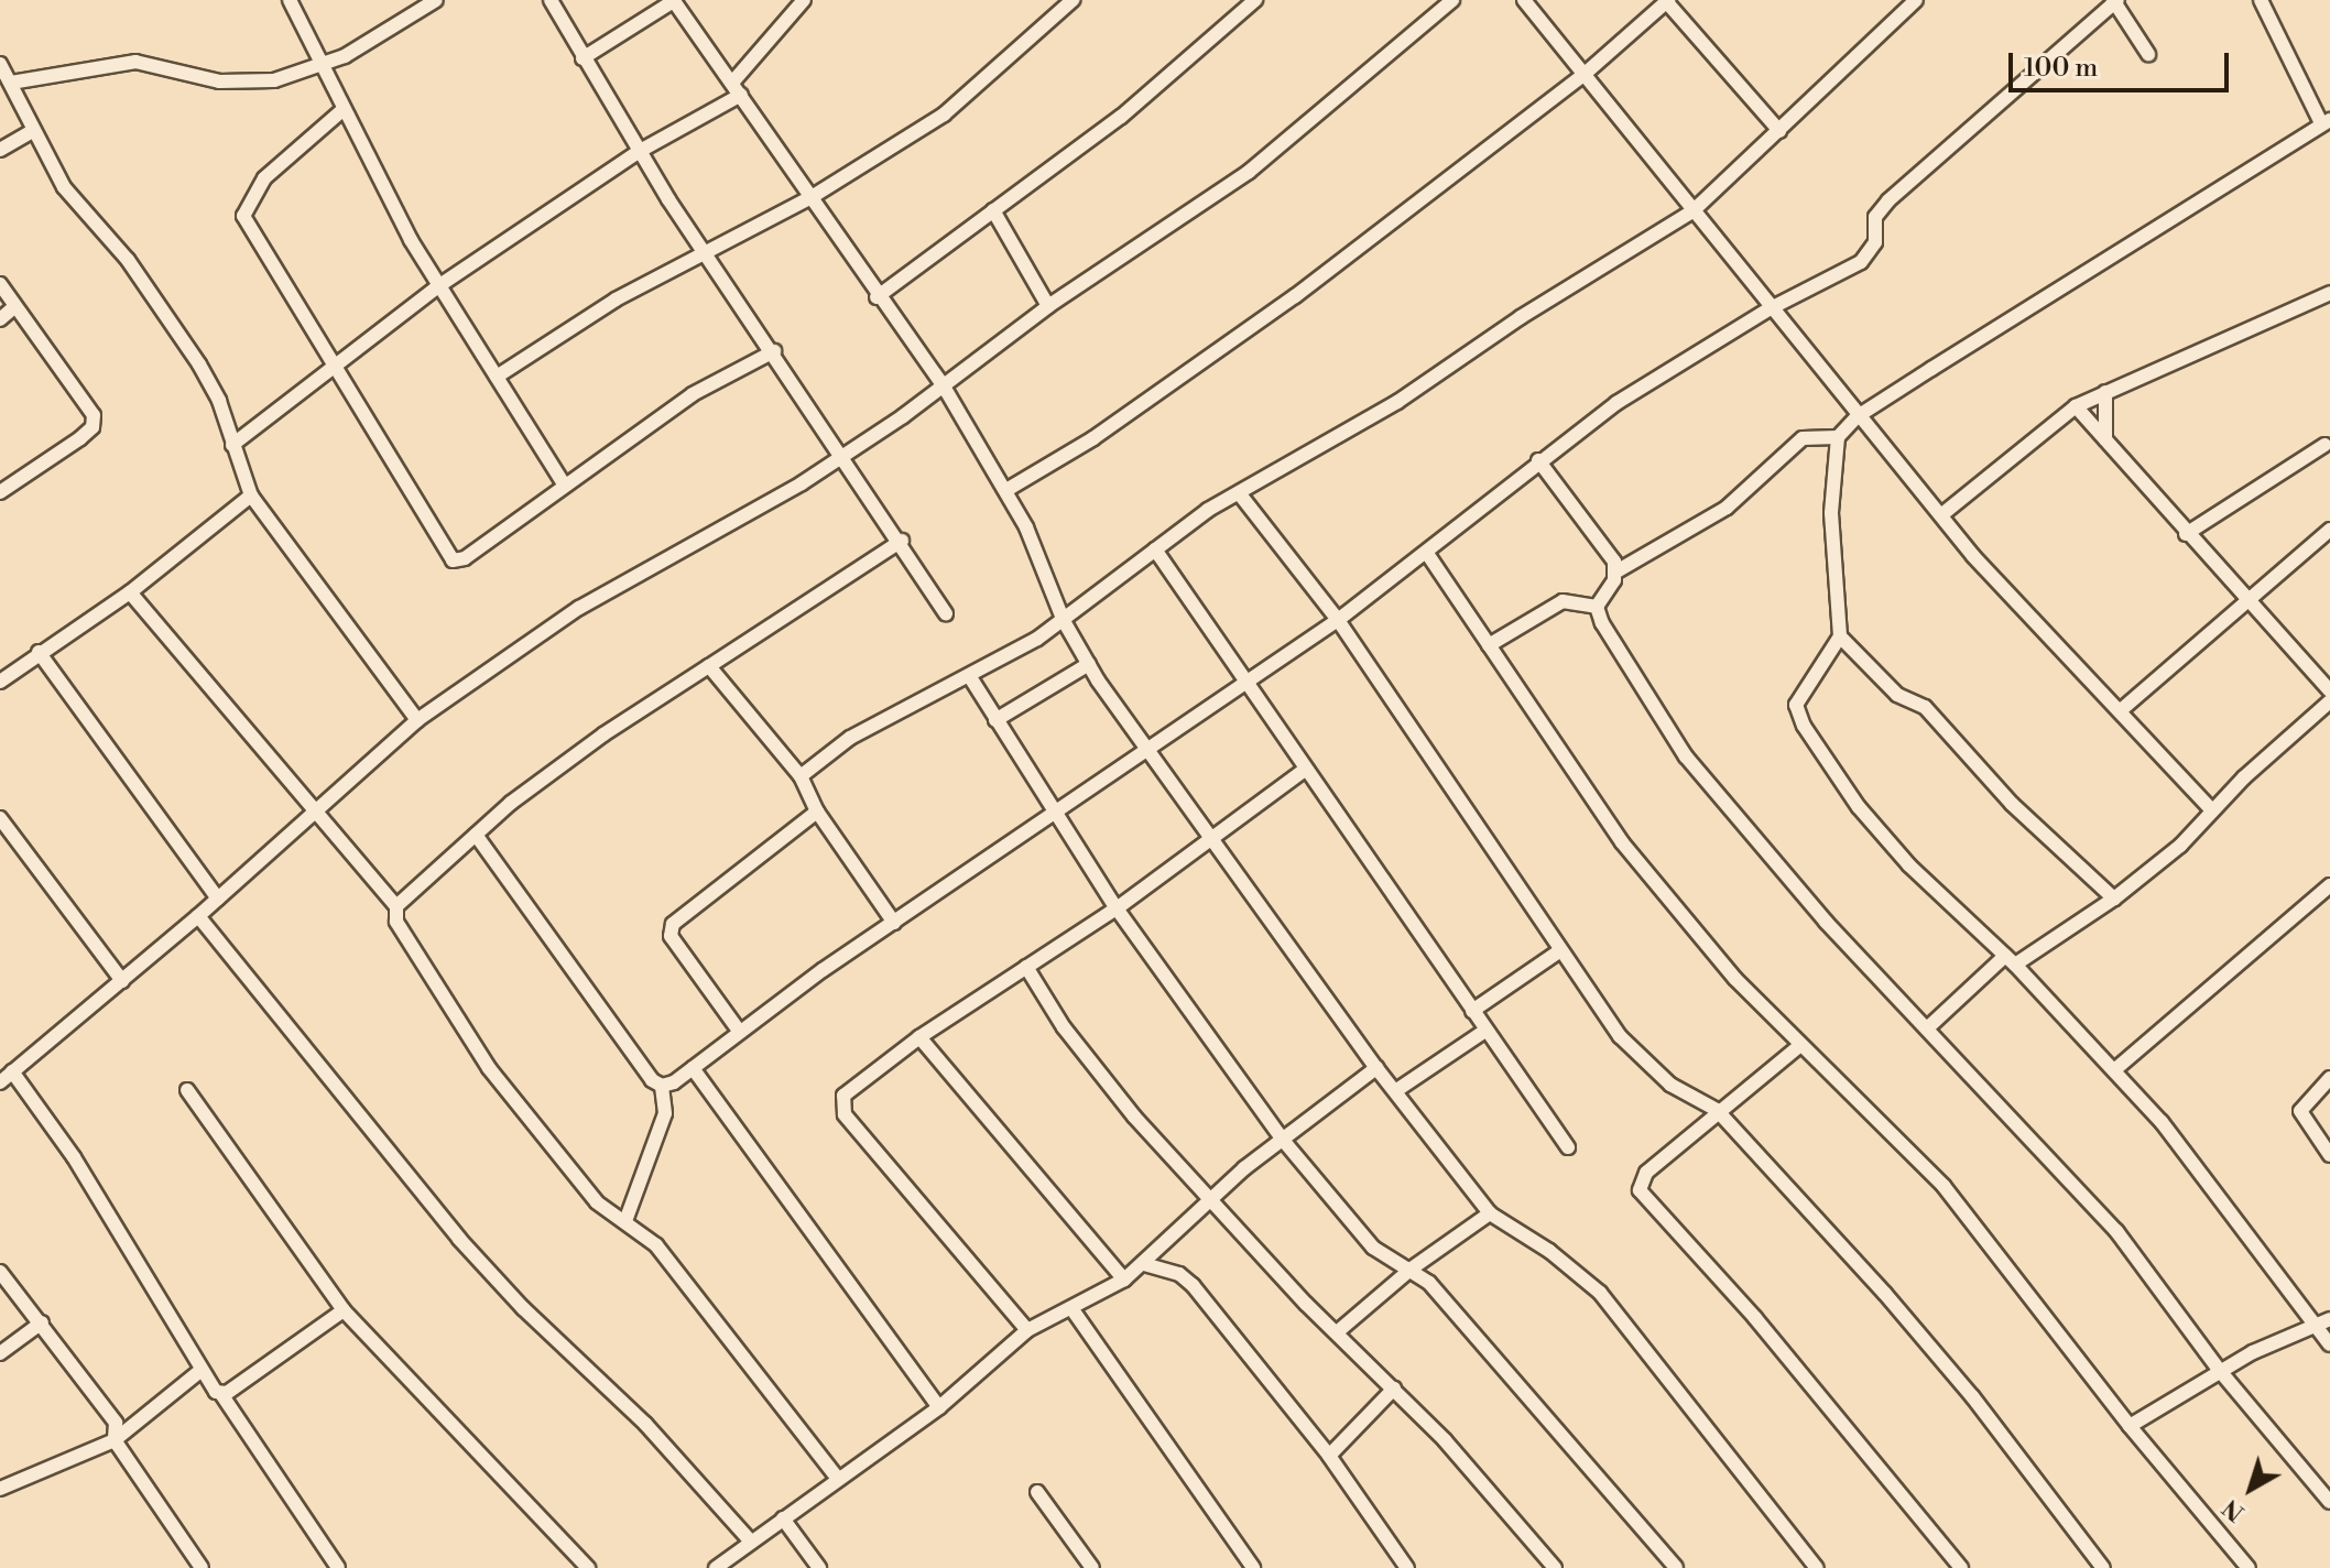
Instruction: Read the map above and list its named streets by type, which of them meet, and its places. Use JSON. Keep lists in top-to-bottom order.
{
  "scale_bar": "100 m",
  "north": "bottom left"
}
